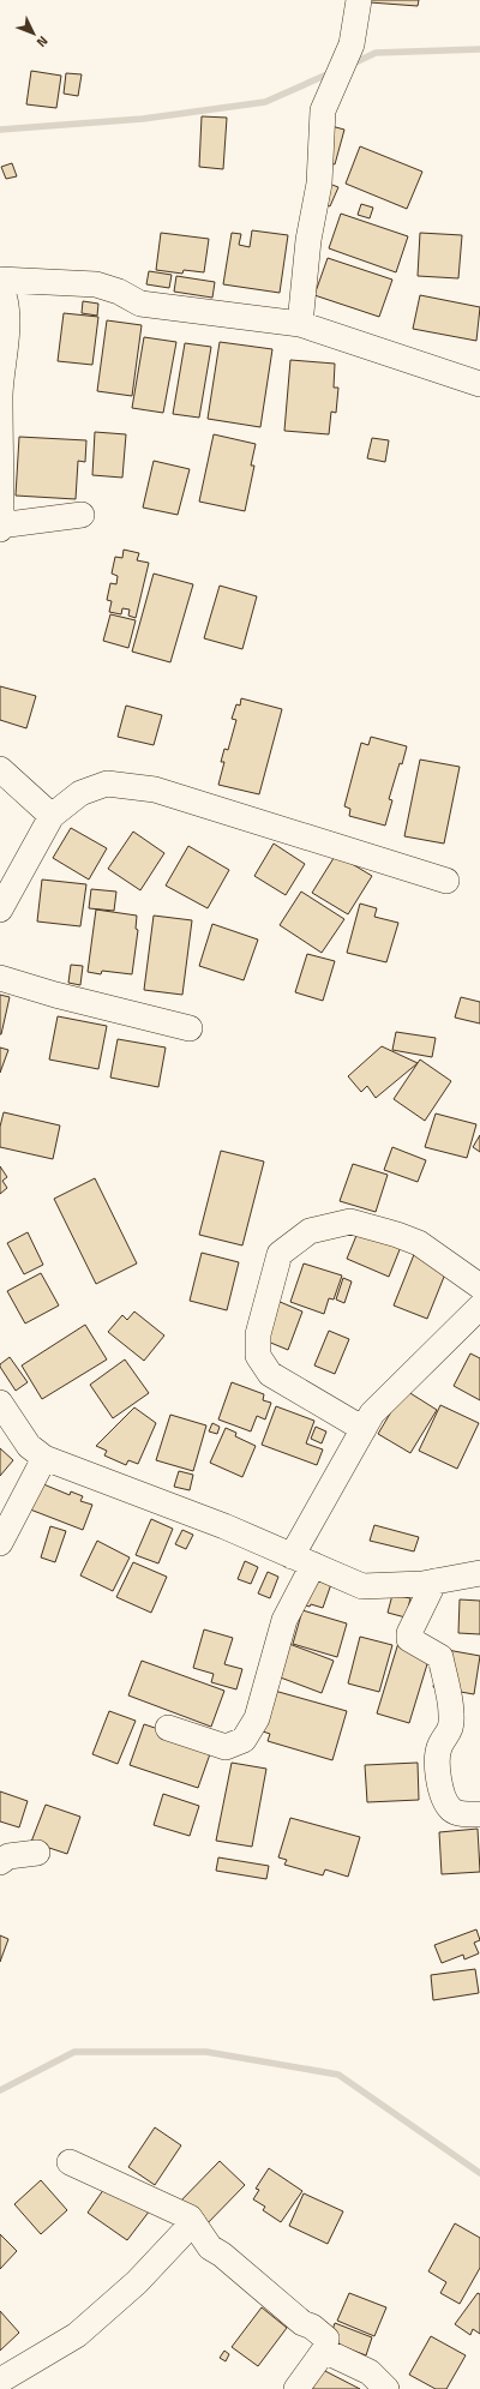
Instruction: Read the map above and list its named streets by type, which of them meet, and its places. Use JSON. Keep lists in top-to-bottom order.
{
  "north": "bottom right"
}
